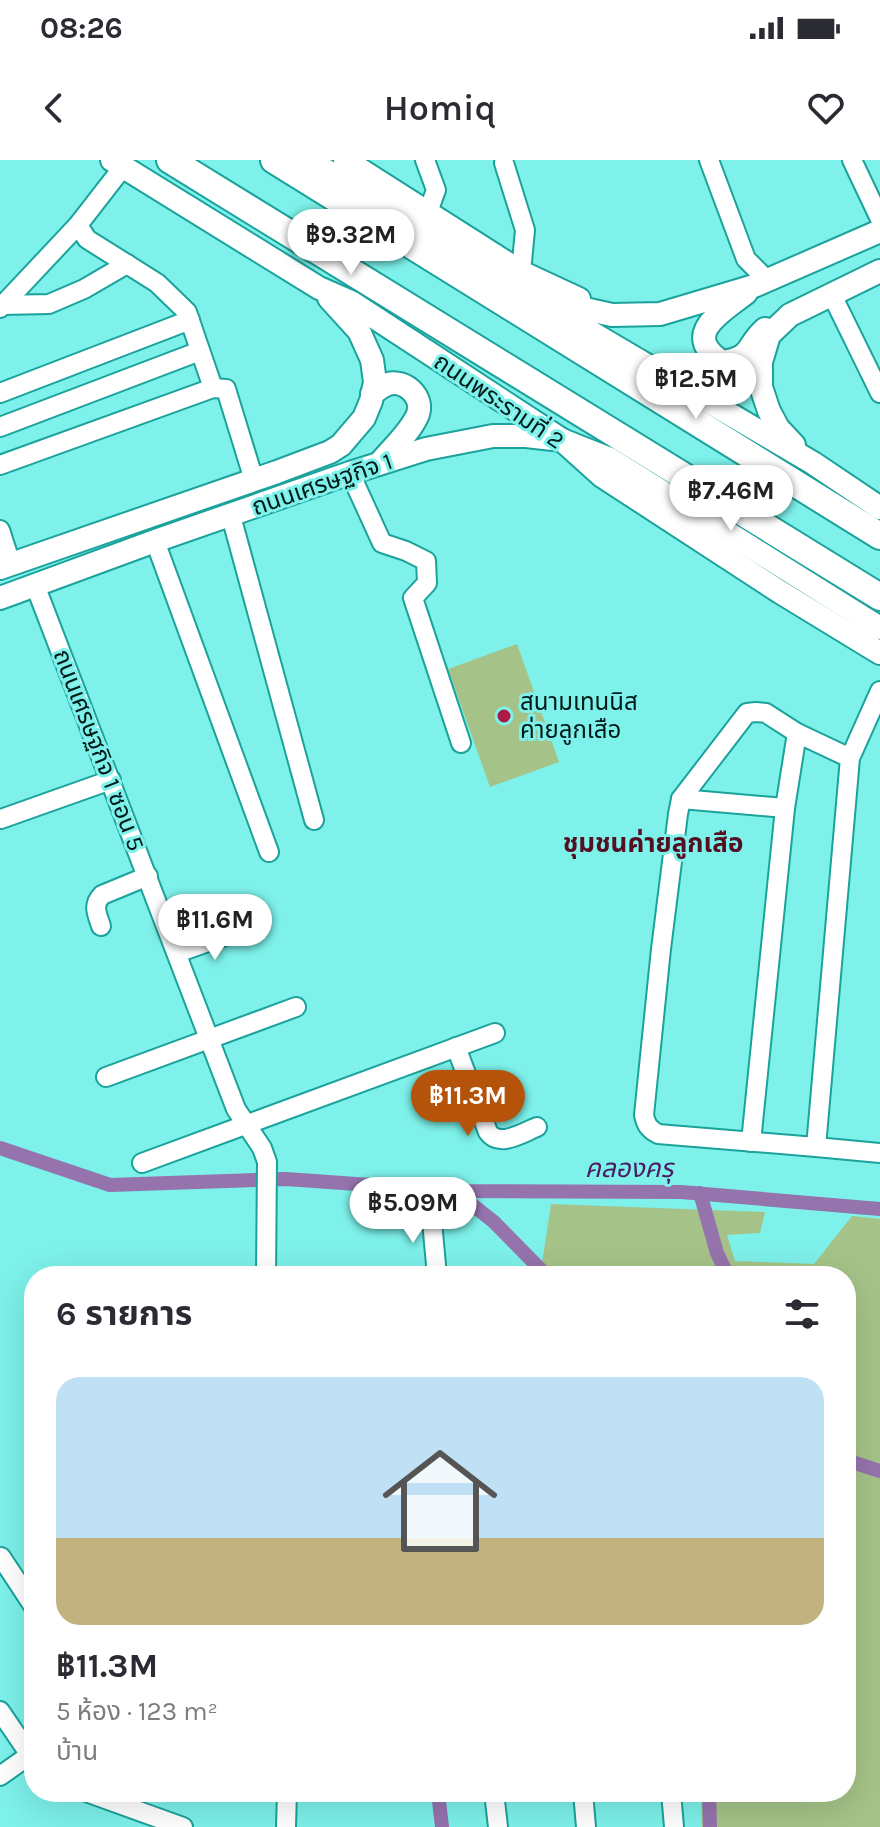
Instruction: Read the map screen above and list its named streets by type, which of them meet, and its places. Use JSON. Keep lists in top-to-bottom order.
{
  "streets": {
    "highway": ["ถนนพระรามที่ 2"],
    "main road": ["ถนนเศรษฐกิจ 1"],
    "street": ["ถนนเศรษฐกิจ 1 ซอน 5"]
  },
  "crossings": [
    ["ถนนพระรามที่ 2", "ถนนเศรษฐกิจ 1"],
    ["ถนนเศรษฐกิจ 1", "ถนนเศรษฐกิจ 1 ซอน 5"]
  ],
  "districts": ["ชุมชนค่ายลูกเสือ"],
  "water": ["คลองครุ"],
  "places": ["สนามเทนนิส ค่ายลูกเสือ"],
  "page": {
    "status": "08:26",
    "header": "Homiq",
    "price": [
      "฿9.32M",
      "฿12.5M",
      "฿7.46M",
      "฿11.6M",
      "฿11.3M",
      "฿5.09M"
    ],
    "heading": "6 รายการ",
    "list": [
      {
        "name": "฿11.3M",
        "note": "5 ห้อง · 123 m² · บ้าน"
      }
    ]
  }
}
